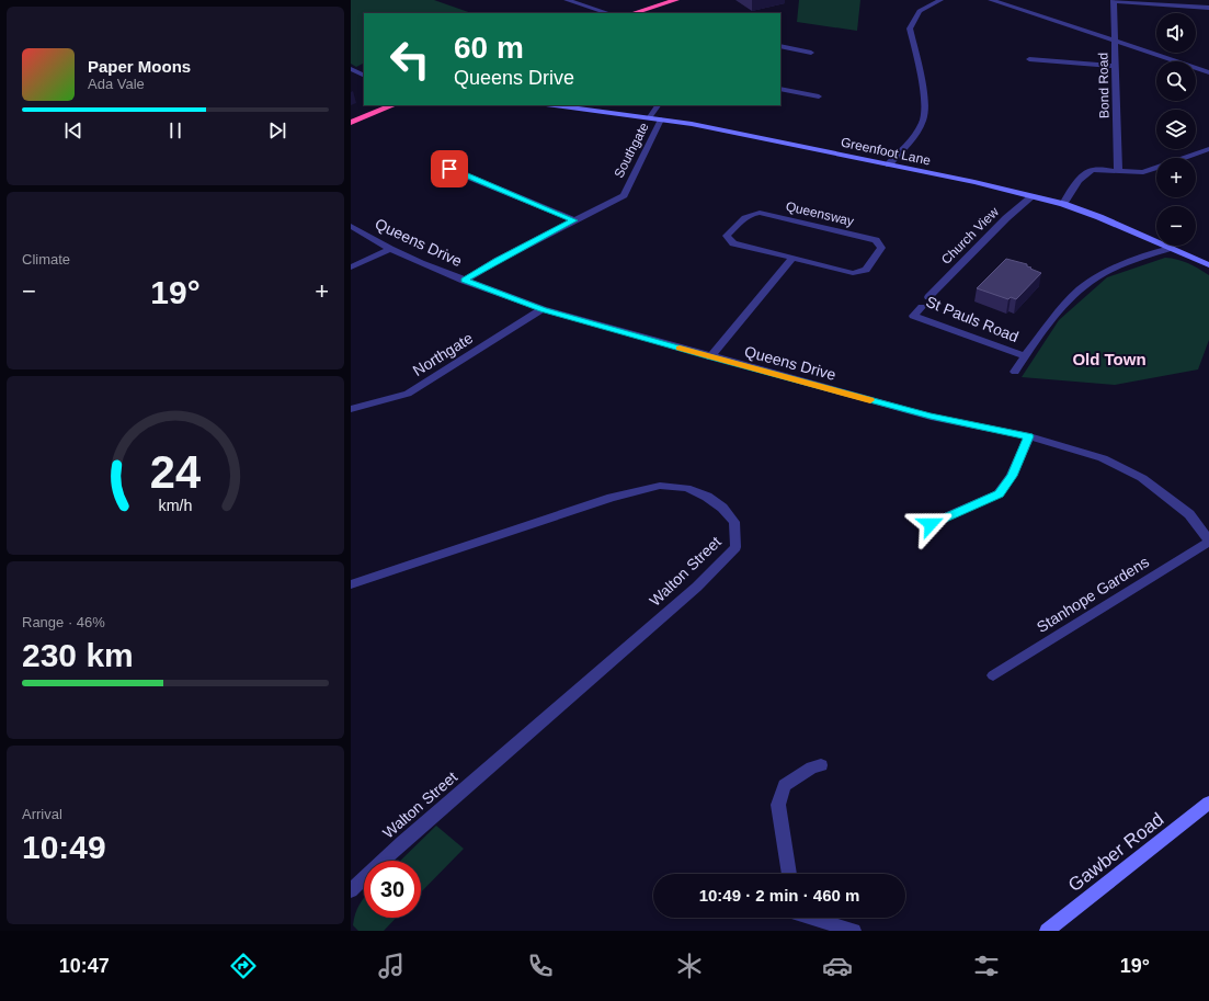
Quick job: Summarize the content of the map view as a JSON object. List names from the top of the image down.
{
  "streets": {
    "street": [
      "Bond Road",
      "Southgate",
      "Greenfoot Lane",
      "Queensway",
      "Church View",
      "Queens Drive",
      "St Pauls Road",
      "Northgate",
      "Walton Street",
      "Stanhope Gardens",
      "Gawber Road"
    ]
  },
  "crossings": [
    ["Southgate", "Greenfoot Lane"],
    ["Southgate", "Queens Drive"],
    ["Greenfoot Lane", "Church View"],
    ["Greenfoot Lane", "St Pauls Road"],
    ["Queens Drive", "Northgate"],
    ["Queens Drive", "Stanhope Gardens"]
  ],
  "districts": ["Old Town"],
  "page": {
    "map_buttons": ["+", "−"],
    "turn": ["60 m", "Queens Drive"],
    "song": ["Paper Moons", "Ada Vale"],
    "tile": [
      "Climate",
      ["Range · 46%", "230 km"],
      ["Arrival", "10:49"]
    ],
    "heat": ["−", "19°", "+"],
    "limit": "30",
    "trip": "10:49 · 2 min · 460 m",
    "tabs": ["10:47", "19°"],
    "gauge": ["24", "km/h"]
  }
}
